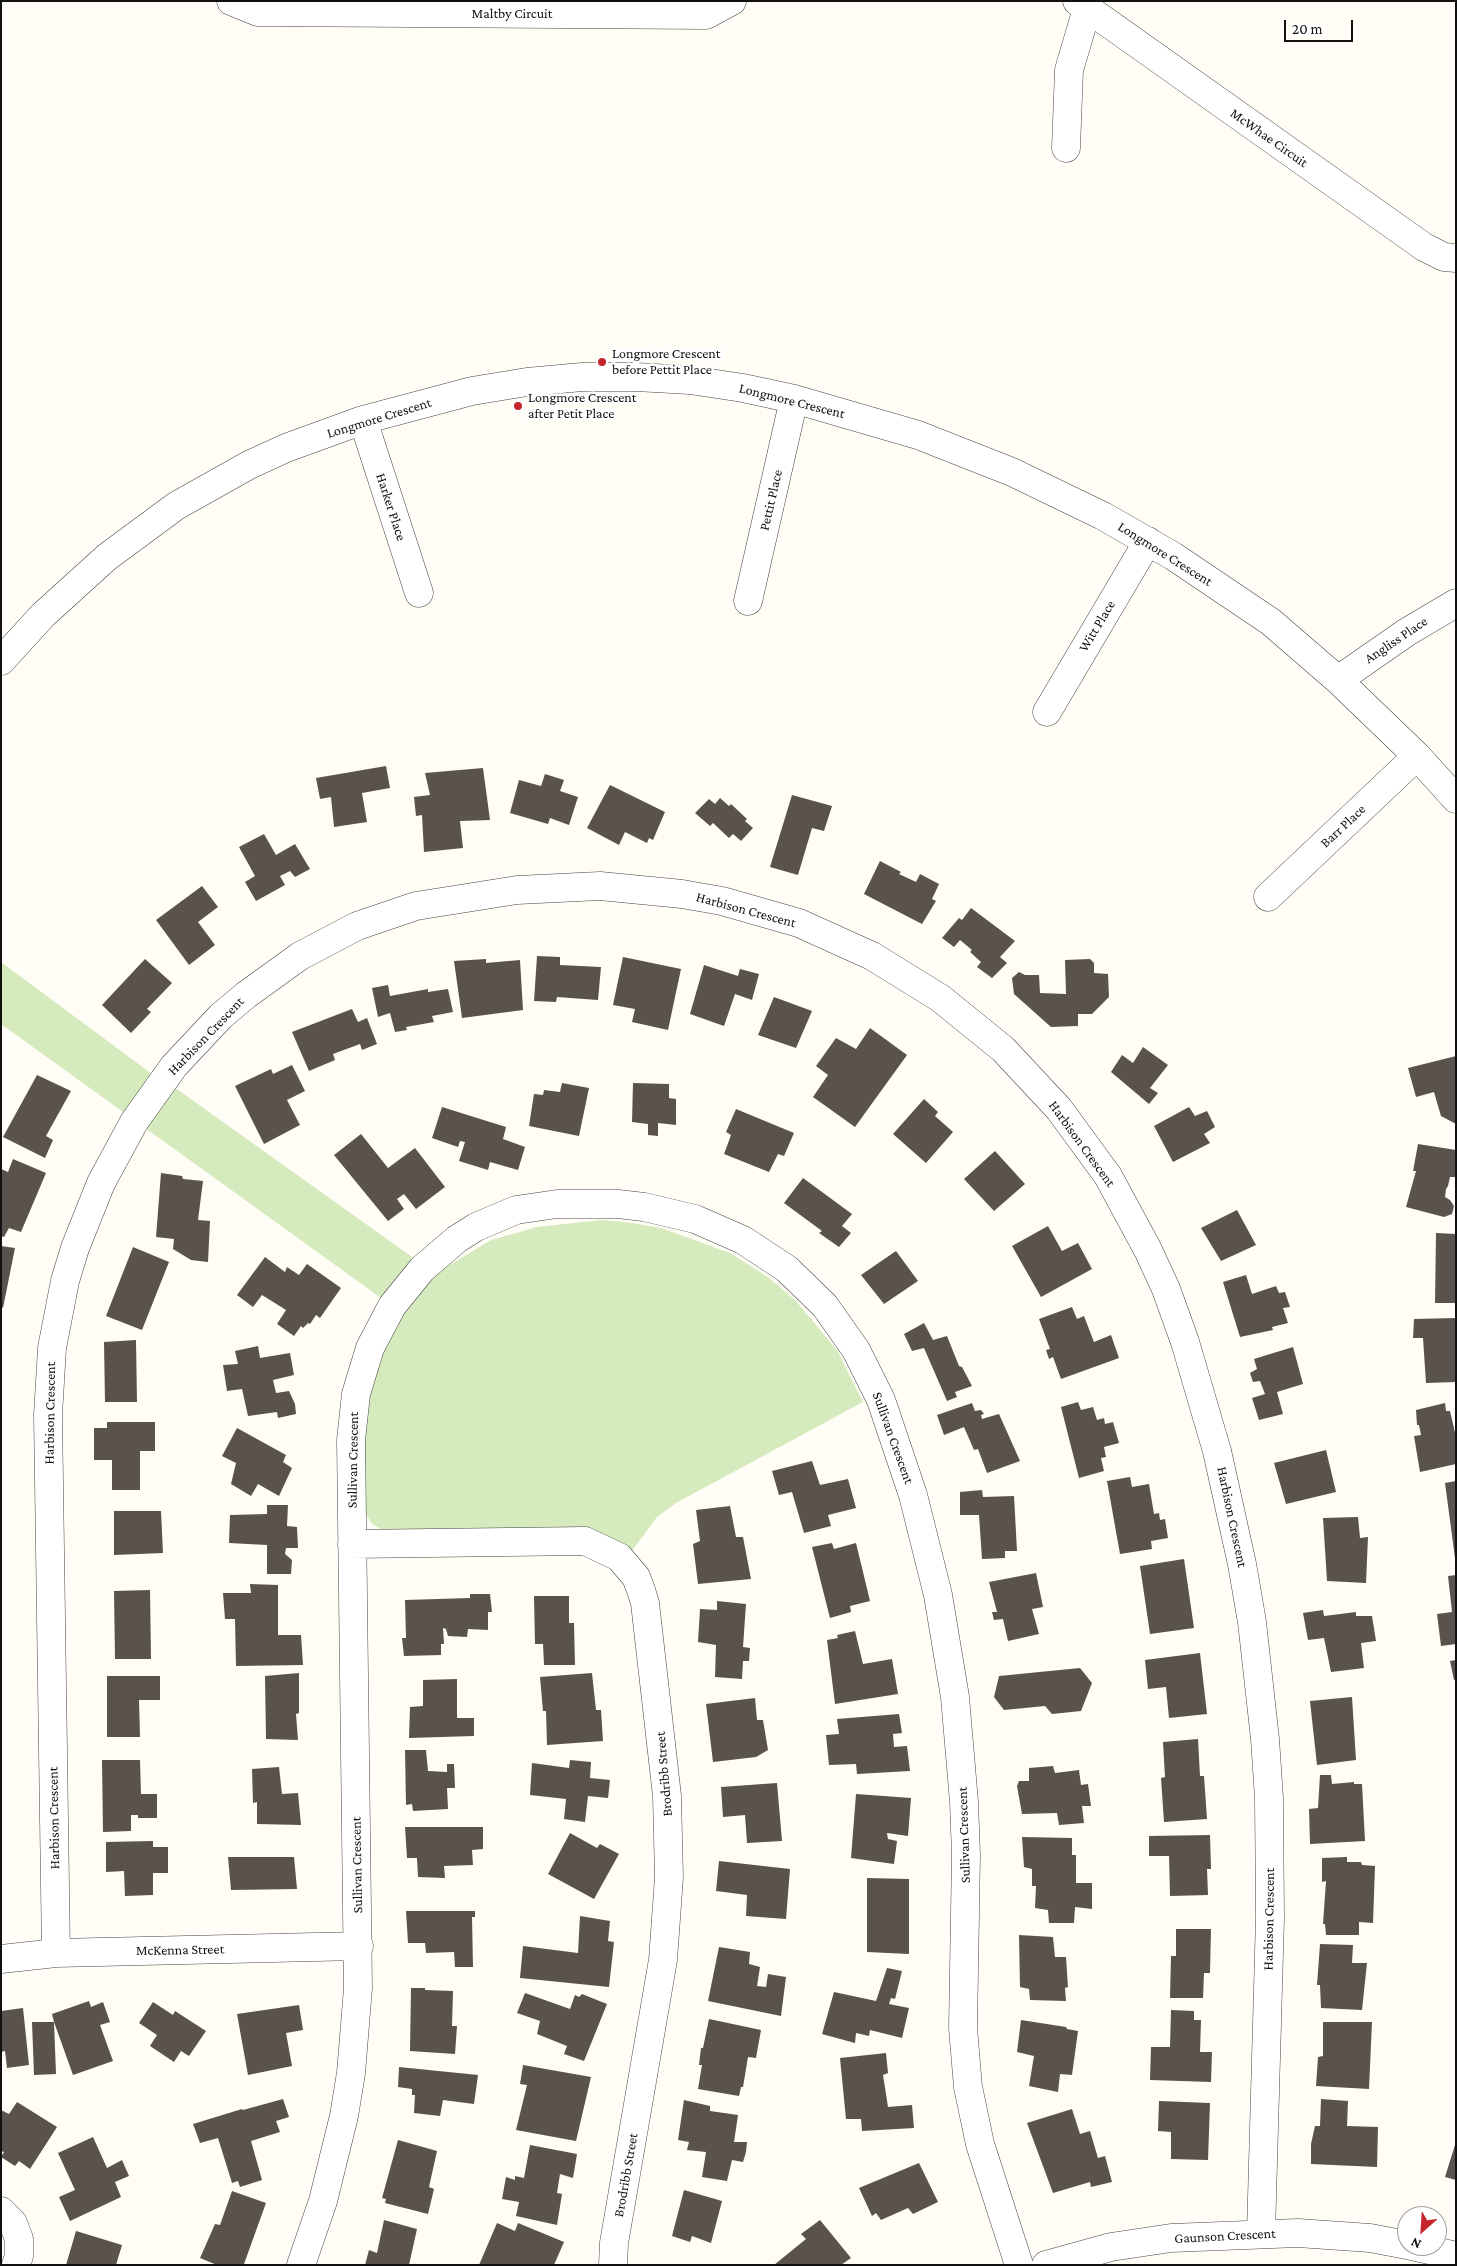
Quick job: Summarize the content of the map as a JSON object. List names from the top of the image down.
{
  "streets": {
    "street": [
      "Maltby Circuit",
      "McWhae Circuit",
      "Longmore Crescent",
      "Pettit Place",
      "Harker Place",
      "Witt Place",
      "Angliss Place",
      "Barr Place",
      "Harbison Crescent",
      "Sullivan Crescent",
      "Brodribb Street",
      "McKenna Street",
      "Gaunson Crescent"
    ]
  },
  "crossings": [
    ["Longmore Crescent", "Pettit Place"],
    ["Longmore Crescent", "Harker Place"],
    ["Longmore Crescent", "Witt Place"],
    ["Longmore Crescent", "Angliss Place"],
    ["Longmore Crescent", "Barr Place"],
    ["Harbison Crescent", "McKenna Street"],
    ["Harbison Crescent", "Gaunson Crescent"],
    ["Sullivan Crescent", "Brodribb Street"],
    ["Sullivan Crescent", "McKenna Street"]
  ],
  "places": ["Longmore Crescent before Pettit Place", "Longmore Crescent after Petit Place"],
  "scale_bar": "20 m",
  "north": "bottom left"
}
